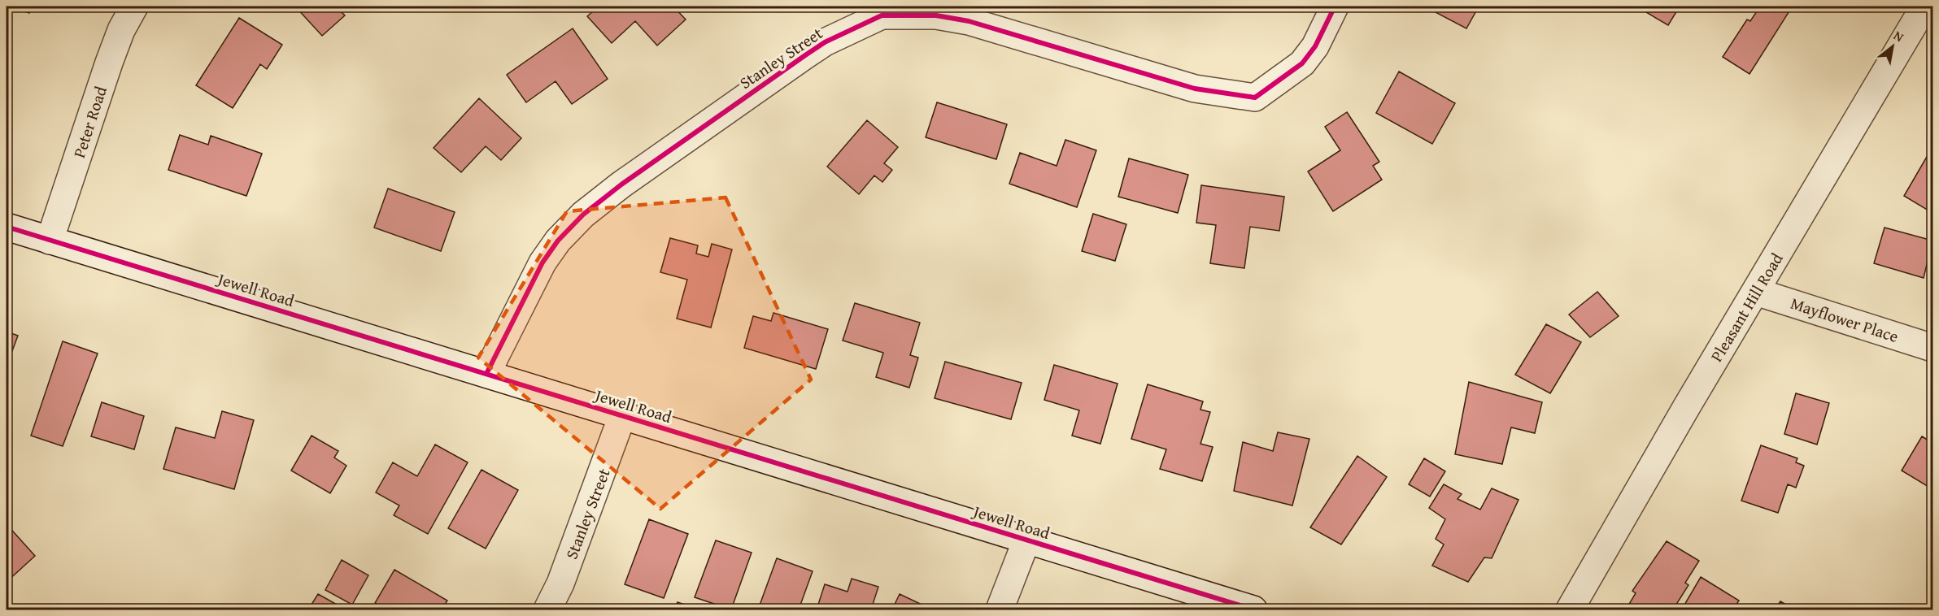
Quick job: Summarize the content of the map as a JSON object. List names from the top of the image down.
{
  "streets": {
    "street": [
      "Stanley Street",
      "Peter Road",
      "Jewell Road",
      "Pleasant Hill Road",
      "Mayflower Place"
    ]
  },
  "crossings": [
    ["Stanley Street", "Jewell Road"],
    ["Peter Road", "Jewell Road"],
    ["Pleasant Hill Road", "Mayflower Place"]
  ],
  "north": "top right"
}
